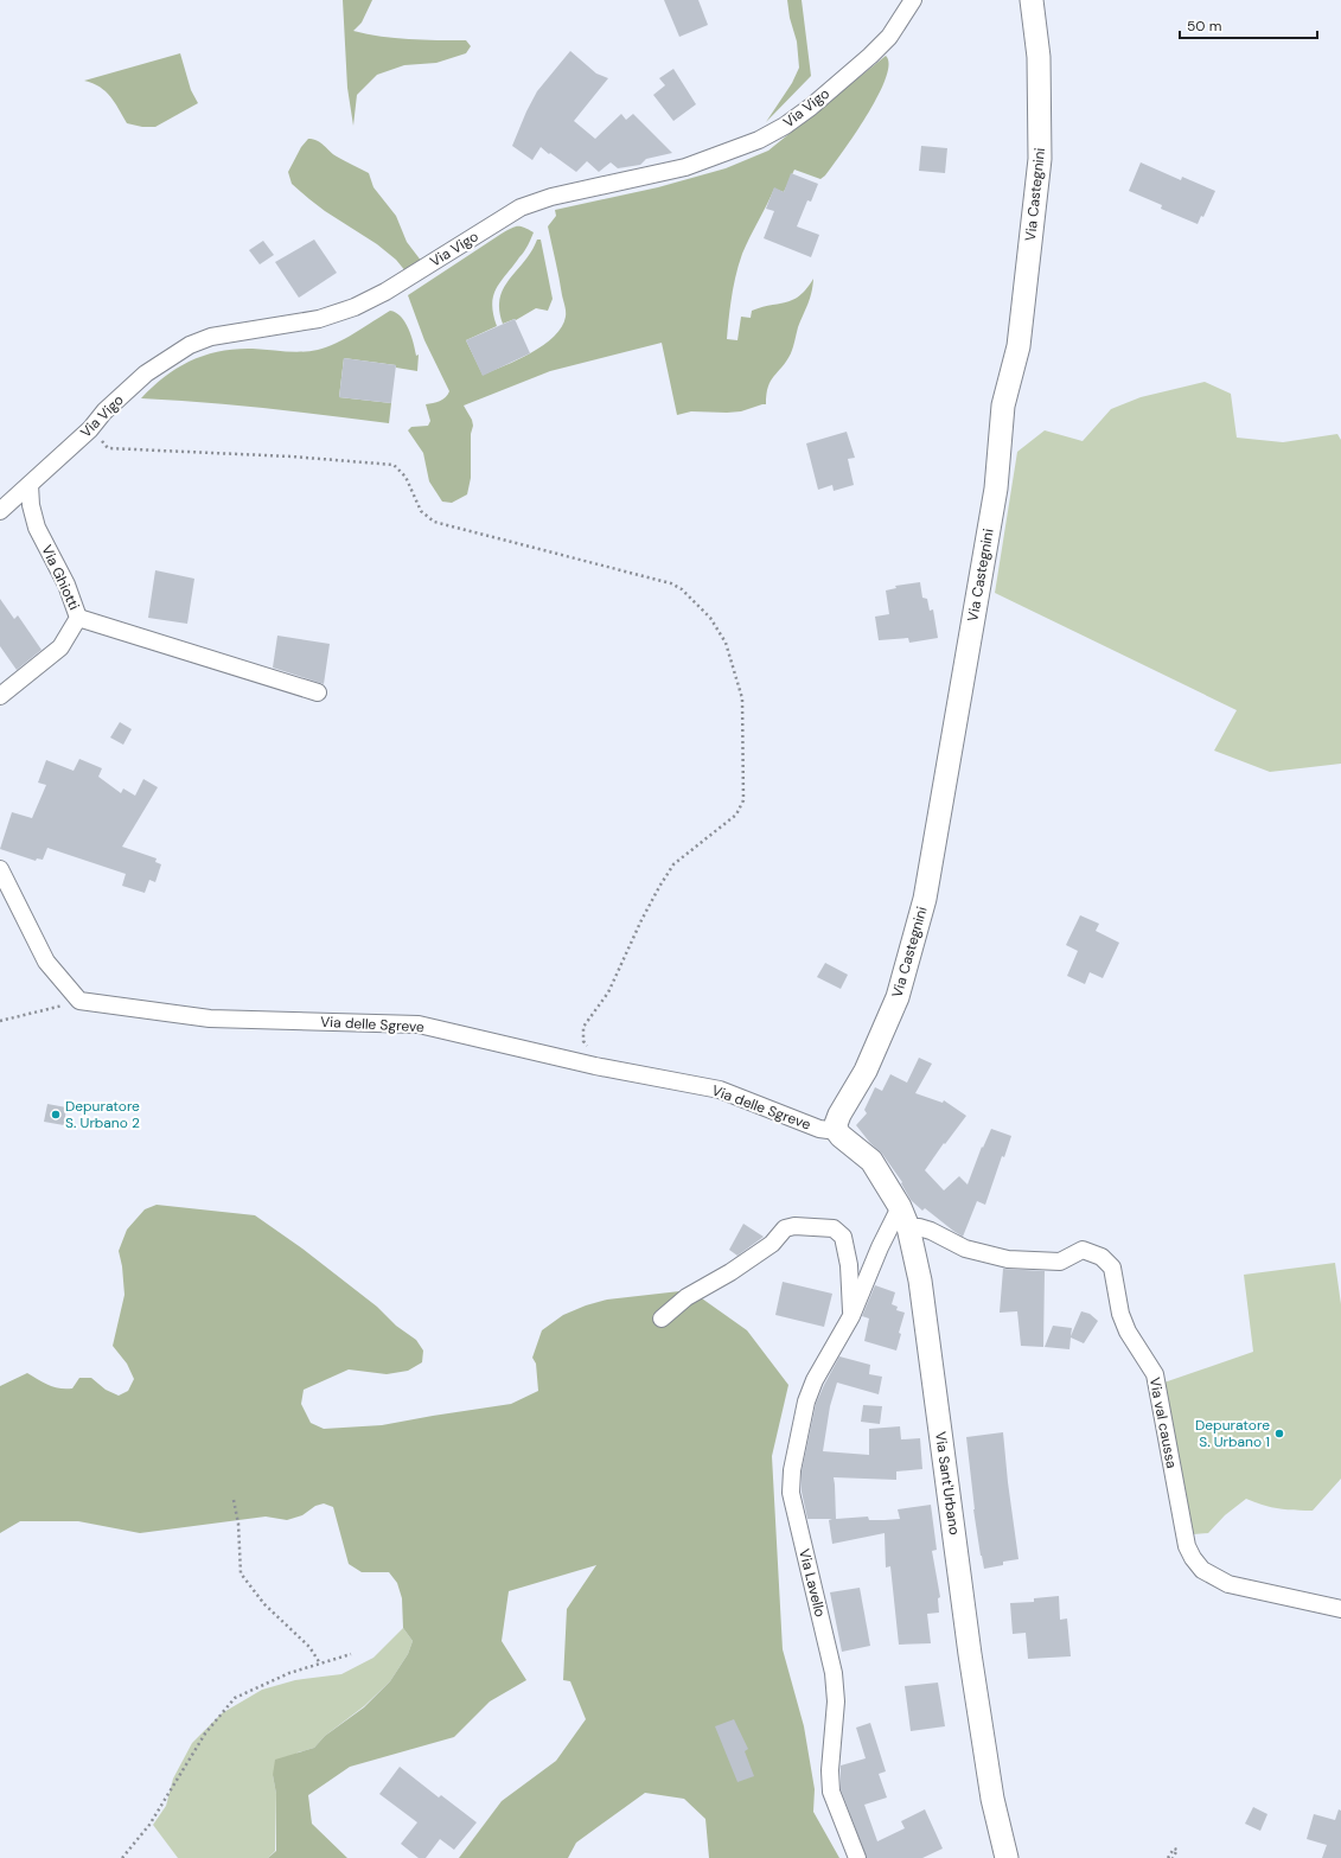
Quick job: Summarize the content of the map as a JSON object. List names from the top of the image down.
{
  "streets": {
    "street": [
      "Via Vigo",
      "Via Castegnini",
      "Via Ghiotti",
      "Via delle Sgreve",
      "Via val caussa",
      "Via Sant'Urbano",
      "Via Lavello"
    ]
  },
  "crossings": [
    ["Via Vigo", "Via Ghiotti"],
    ["Via Castegnini", "Via delle Sgreve"],
    ["Via Castegnini", "Via Sant'Urbano"],
    ["Via delle Sgreve", "Via Sant'Urbano"],
    ["Via val caussa", "Via Sant'Urbano"],
    ["Via val caussa", "Via Lavello"],
    ["Via Sant'Urbano", "Via Lavello"]
  ],
  "places": ["Depuratore S. Urbano 2", "Depuratore S. Urbano 1"],
  "scale_bar": "50 m"
}
